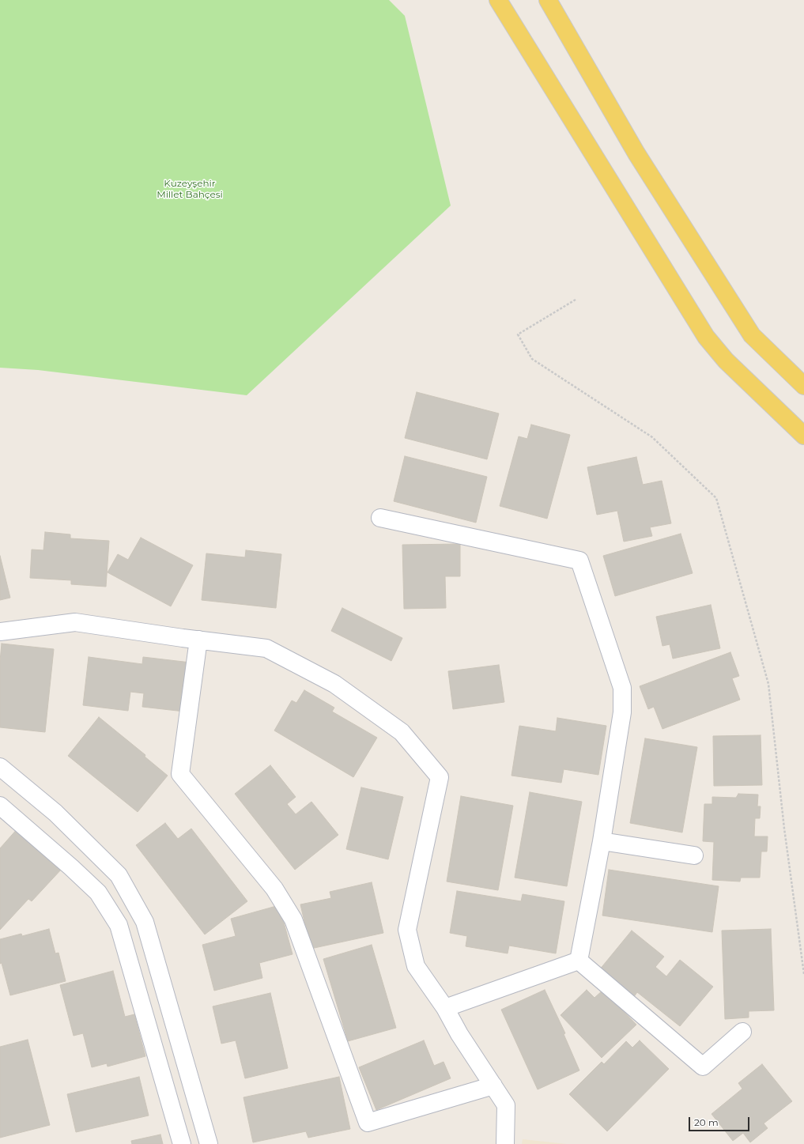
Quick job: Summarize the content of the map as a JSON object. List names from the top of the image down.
{
  "parks": ["Kuzeyşehir Millet Bahçesi"],
  "scale_bar": "20 m"
}
